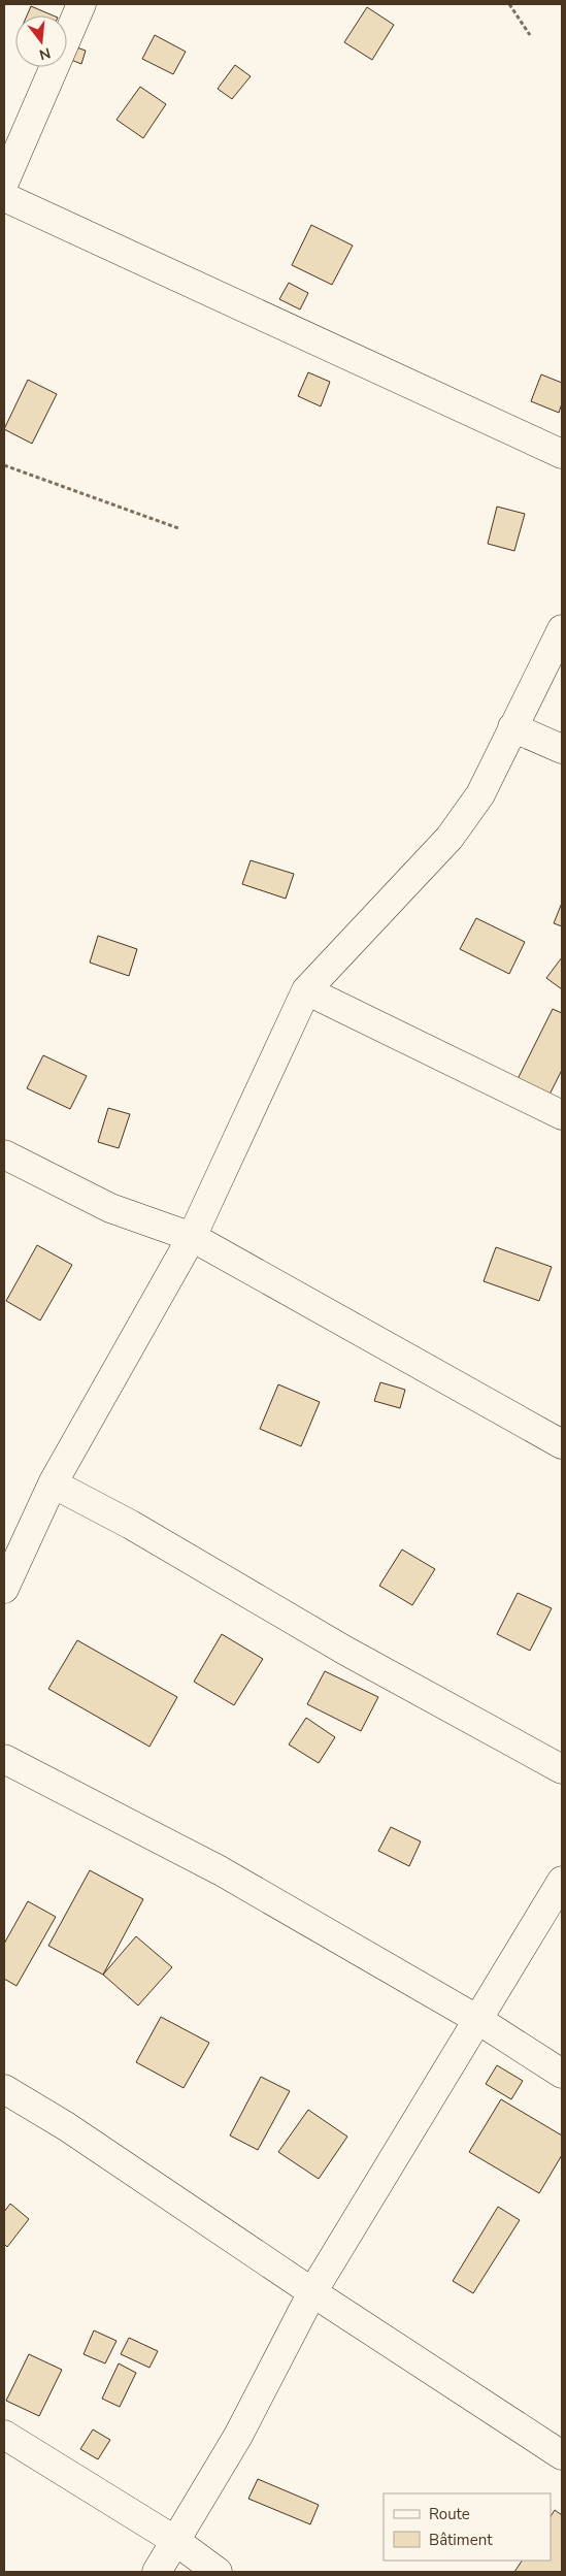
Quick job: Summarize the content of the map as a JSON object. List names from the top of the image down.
{
  "legend": ["Route", "Bâtiment"],
  "north": "bottom"
}
